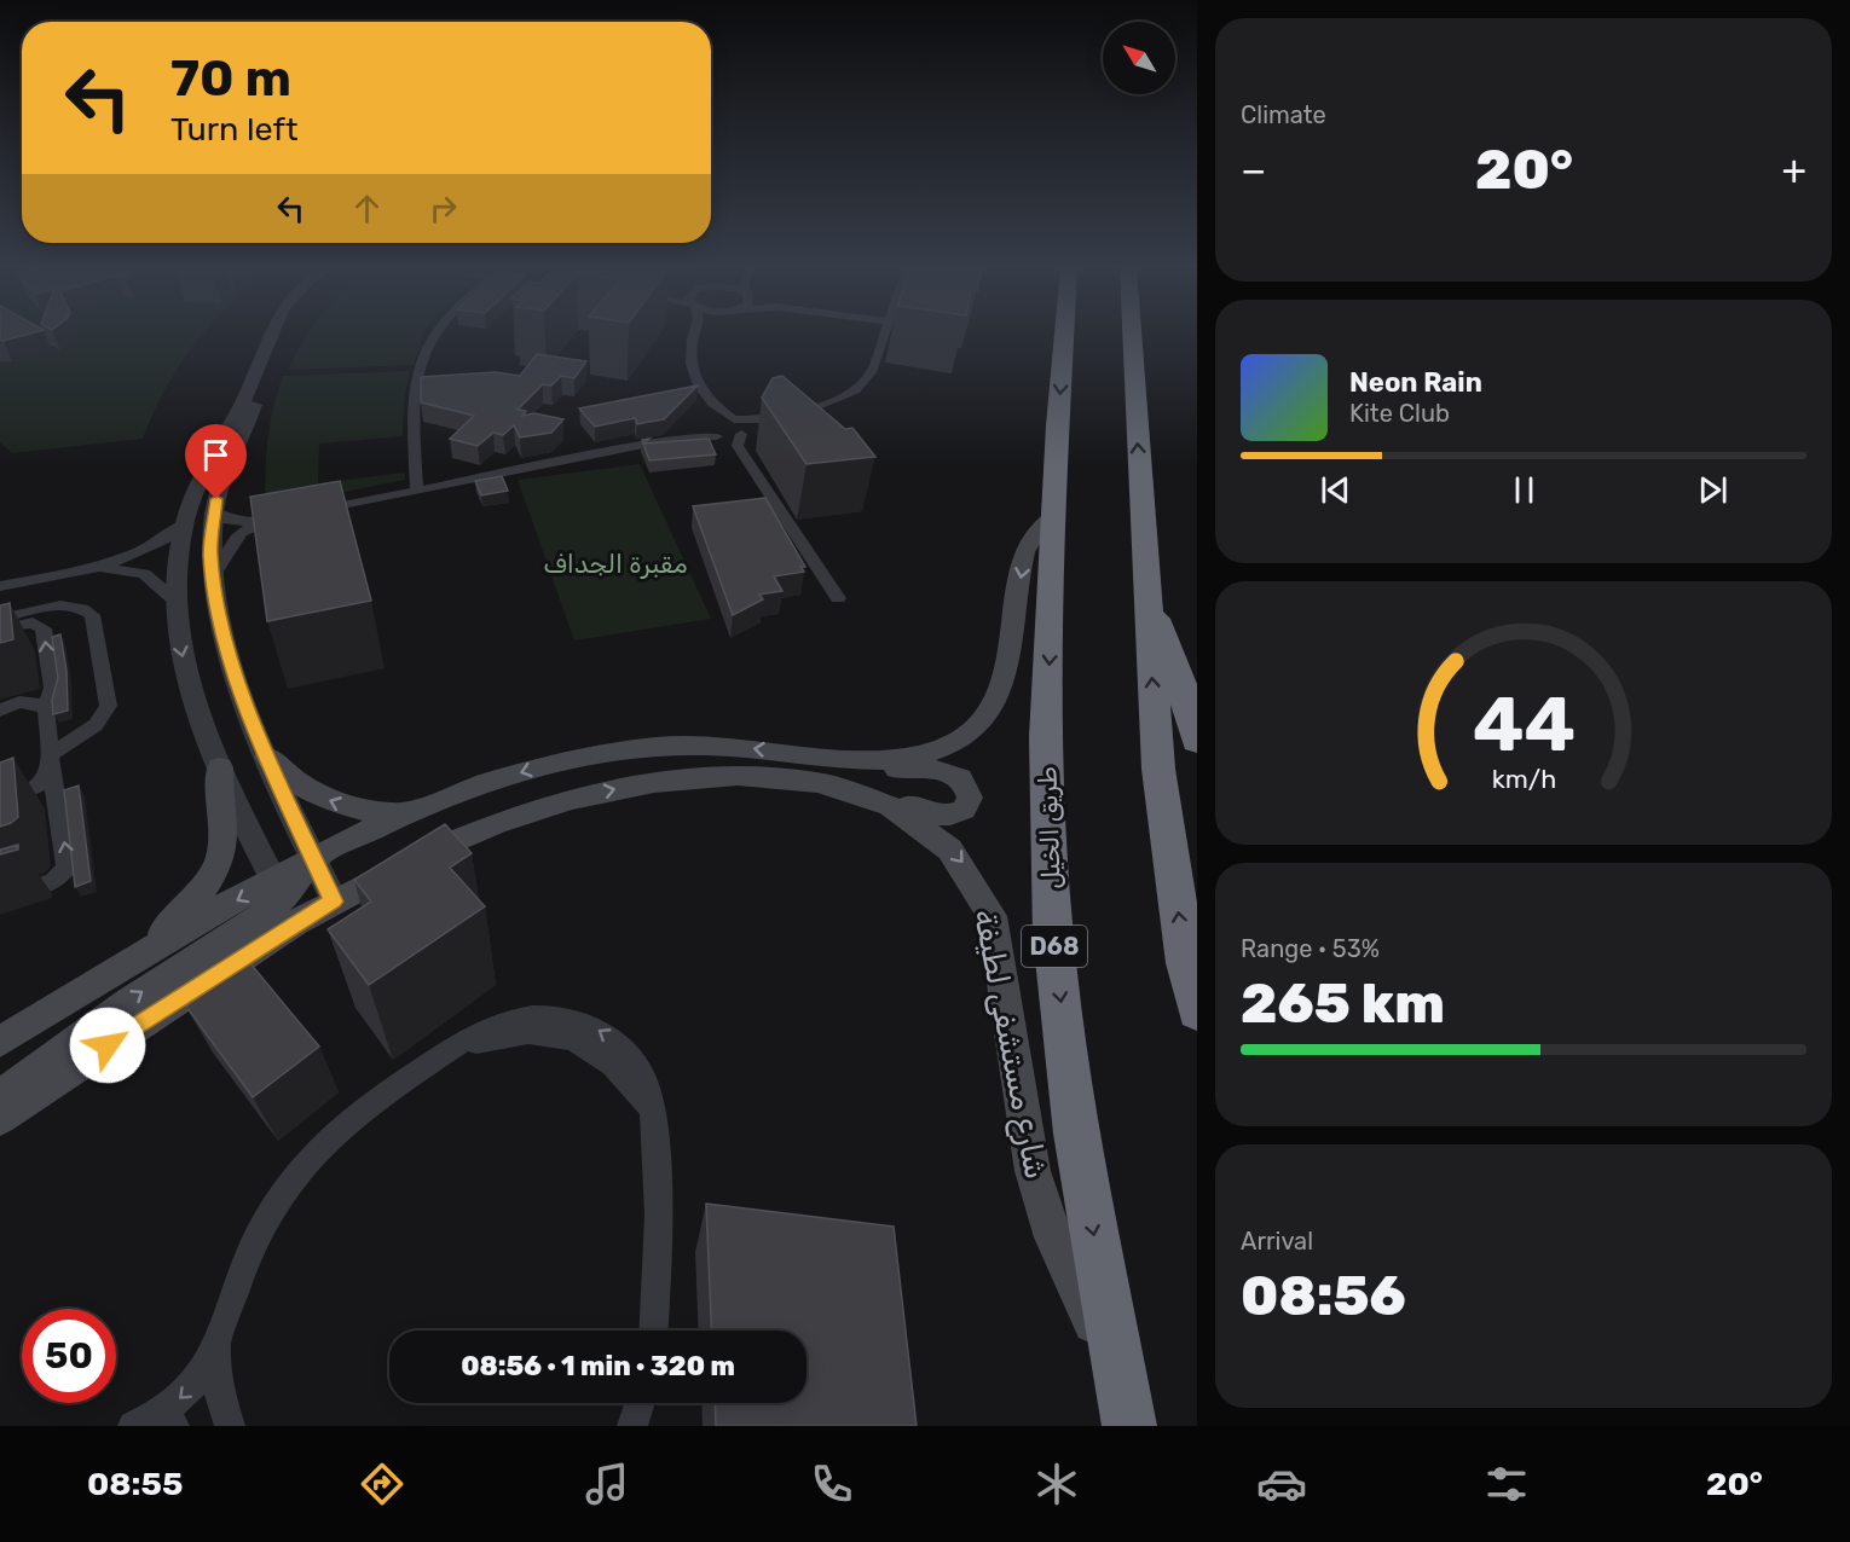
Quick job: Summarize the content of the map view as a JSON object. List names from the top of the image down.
{
  "streets": {
    "highway": ["طريق الخيل", "D68"],
    "main road": ["شارع مستشفى لطيفة"]
  },
  "crossings": [
    ["طريق الخيل", "شارع مستشفى لطيفة"]
  ],
  "parks": ["مقبرة الجداف"],
  "north": "top left",
  "page": {
    "tile": [
      "Climate",
      ["Range · 53%", "265 km"],
      ["Arrival", "08:56"]
    ],
    "turn": ["70 m", "Turn left"],
    "heat": ["−", "20°", "+"],
    "song": ["Neon Rain", "Kite Club"],
    "limit": "50",
    "trip": "08:56 · 1 min · 320 m",
    "tabs": ["08:55", "20°"],
    "gauge": ["44", "km/h"]
  }
}
